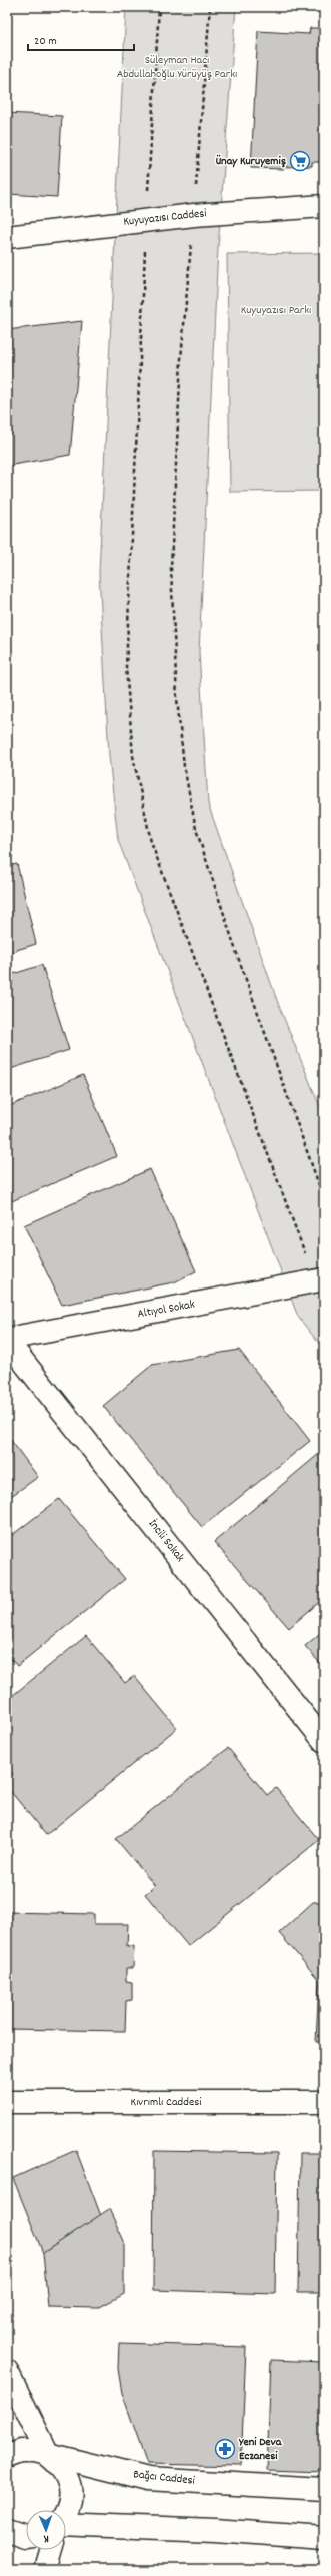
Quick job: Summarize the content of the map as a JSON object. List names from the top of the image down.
{
  "streets": {
    "street": [
      "Kuyuyazısı Caddesi",
      "Altıyol Sokak",
      "İncili Sokak",
      "Kıvrımlı Caddesi",
      "Bağcı Caddesi"
    ]
  },
  "crossings": [
    ["Altıyol Sokak", "İncili Sokak"]
  ],
  "parks": ["Süleyman Hacı Abdullahoğlu Yürüyüş Parkı", "Kuyuyazısı Parkı"],
  "places": {
    "supermarket": ["Ünay Kuruyemiş"],
    "pharmacy": ["Yeni Deva Eczanesi"]
  },
  "scale_bar": "20 m",
  "north": "bottom"
}
